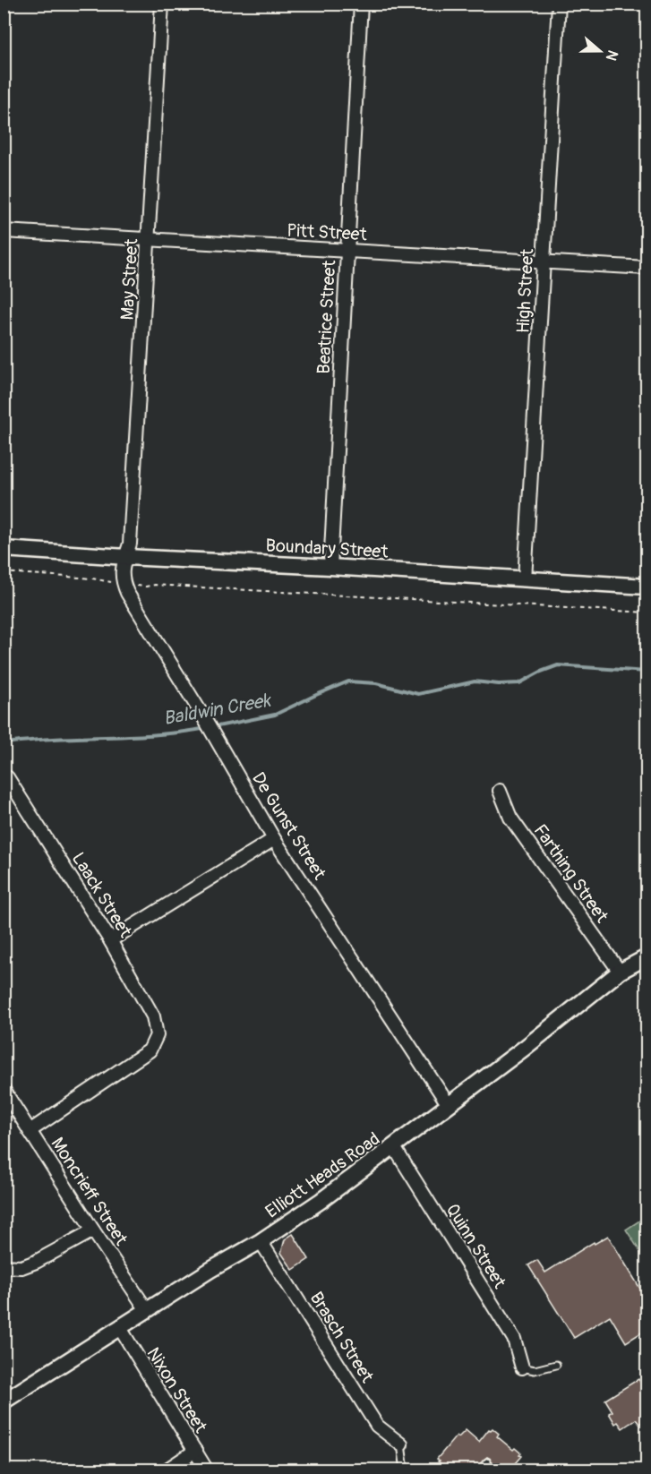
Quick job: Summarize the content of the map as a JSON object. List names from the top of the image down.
{
  "streets": {
    "street": [
      "Pitt Street",
      "May Street",
      "High Street",
      "Beatrice Street",
      "Boundary Street",
      "De Gunst Street",
      "Farthing Street",
      "Laack Street",
      "Elliott Heads Road",
      "Moncrieff Street",
      "Quinn Street",
      "Brasch Street",
      "Nixon Street"
    ]
  },
  "crossings": [
    ["Pitt Street", "May Street"],
    ["Pitt Street", "High Street"],
    ["Pitt Street", "Beatrice Street"],
    ["May Street", "Boundary Street"],
    ["May Street", "De Gunst Street"],
    ["High Street", "Boundary Street"],
    ["Beatrice Street", "Boundary Street"],
    ["Boundary Street", "De Gunst Street"],
    ["De Gunst Street", "Elliott Heads Road"],
    ["Farthing Street", "Elliott Heads Road"],
    ["Laack Street", "Moncrieff Street"],
    ["Elliott Heads Road", "Moncrieff Street"],
    ["Elliott Heads Road", "Quinn Street"],
    ["Elliott Heads Road", "Brasch Street"],
    ["Elliott Heads Road", "Nixon Street"]
  ],
  "water": ["Baldwin Creek"],
  "north": "right"
}
